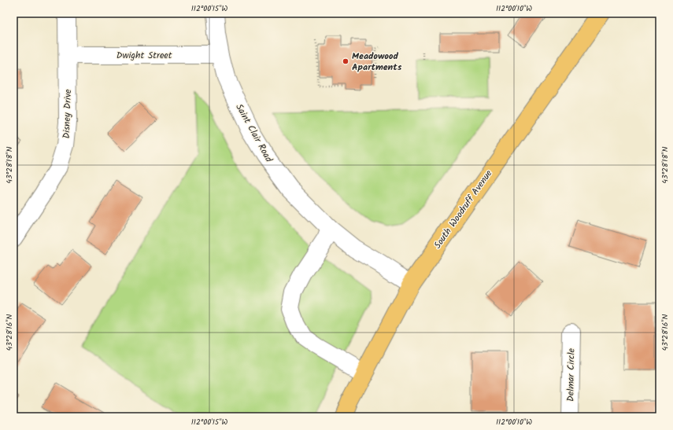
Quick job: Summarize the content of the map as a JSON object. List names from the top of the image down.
{
  "streets": {
    "main road": ["South Woodruff Avenue"],
    "street": [
      "Dwight Street",
      "Disney Drive",
      "Saint Clair Road",
      "Delmar Circle"
    ]
  },
  "crossings": [
    ["Dwight Street", "Disney Drive"],
    ["Dwight Street", "Saint Clair Road"],
    ["Saint Clair Road", "South Woodruff Avenue"]
  ],
  "places": ["Meadowood Apartments"],
  "coordinates": [
    "112°00'15\"W",
    "112°00'10\"W",
    "43°28'18\"N",
    "43°28'16\"N"
  ]
}
